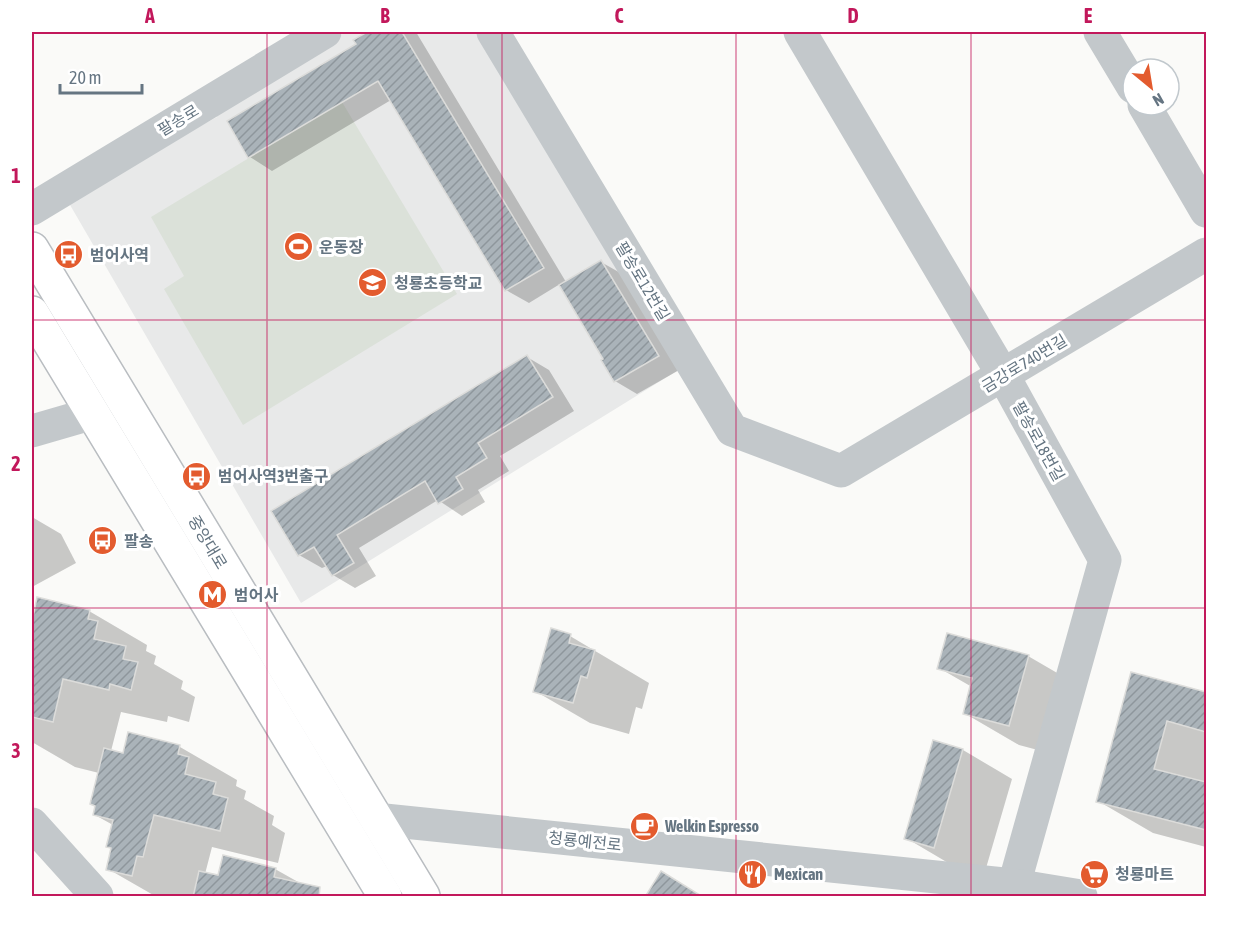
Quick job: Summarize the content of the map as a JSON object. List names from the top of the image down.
{
  "streets": {
    "main road": ["중앙대로"],
    "street": [
      "팔송로",
      "팔송로12번길",
      "금강로740번길",
      "팔송로18번길",
      "청룡예전로"
    ]
  },
  "crossings": [
    ["팔송로12번길", "금강로740번길"],
    ["금강로740번길", "팔송로18번길"],
    ["팔송로18번길", "청룡예전로"],
    ["중앙대로", "청룡예전로"]
  ],
  "places": {
    "sports": ["운동장"],
    "bus stop": ["범어사역", "범어사역3번출구", "팔송"],
    "school or university": ["청룡초등학교"],
    "metro station": ["범어사"],
    "cafe": ["Welkin Espresso"],
    "restaurant": ["Mexican"],
    "supermarket": ["청룡마트"]
  },
  "scale_bar": "20 m",
  "north": "bottom right",
  "grid": {
    "columns": [
      "A",
      "B",
      "C",
      "D",
      "E"
    ],
    "rows": ["1", "2", "3"]
  }
}
